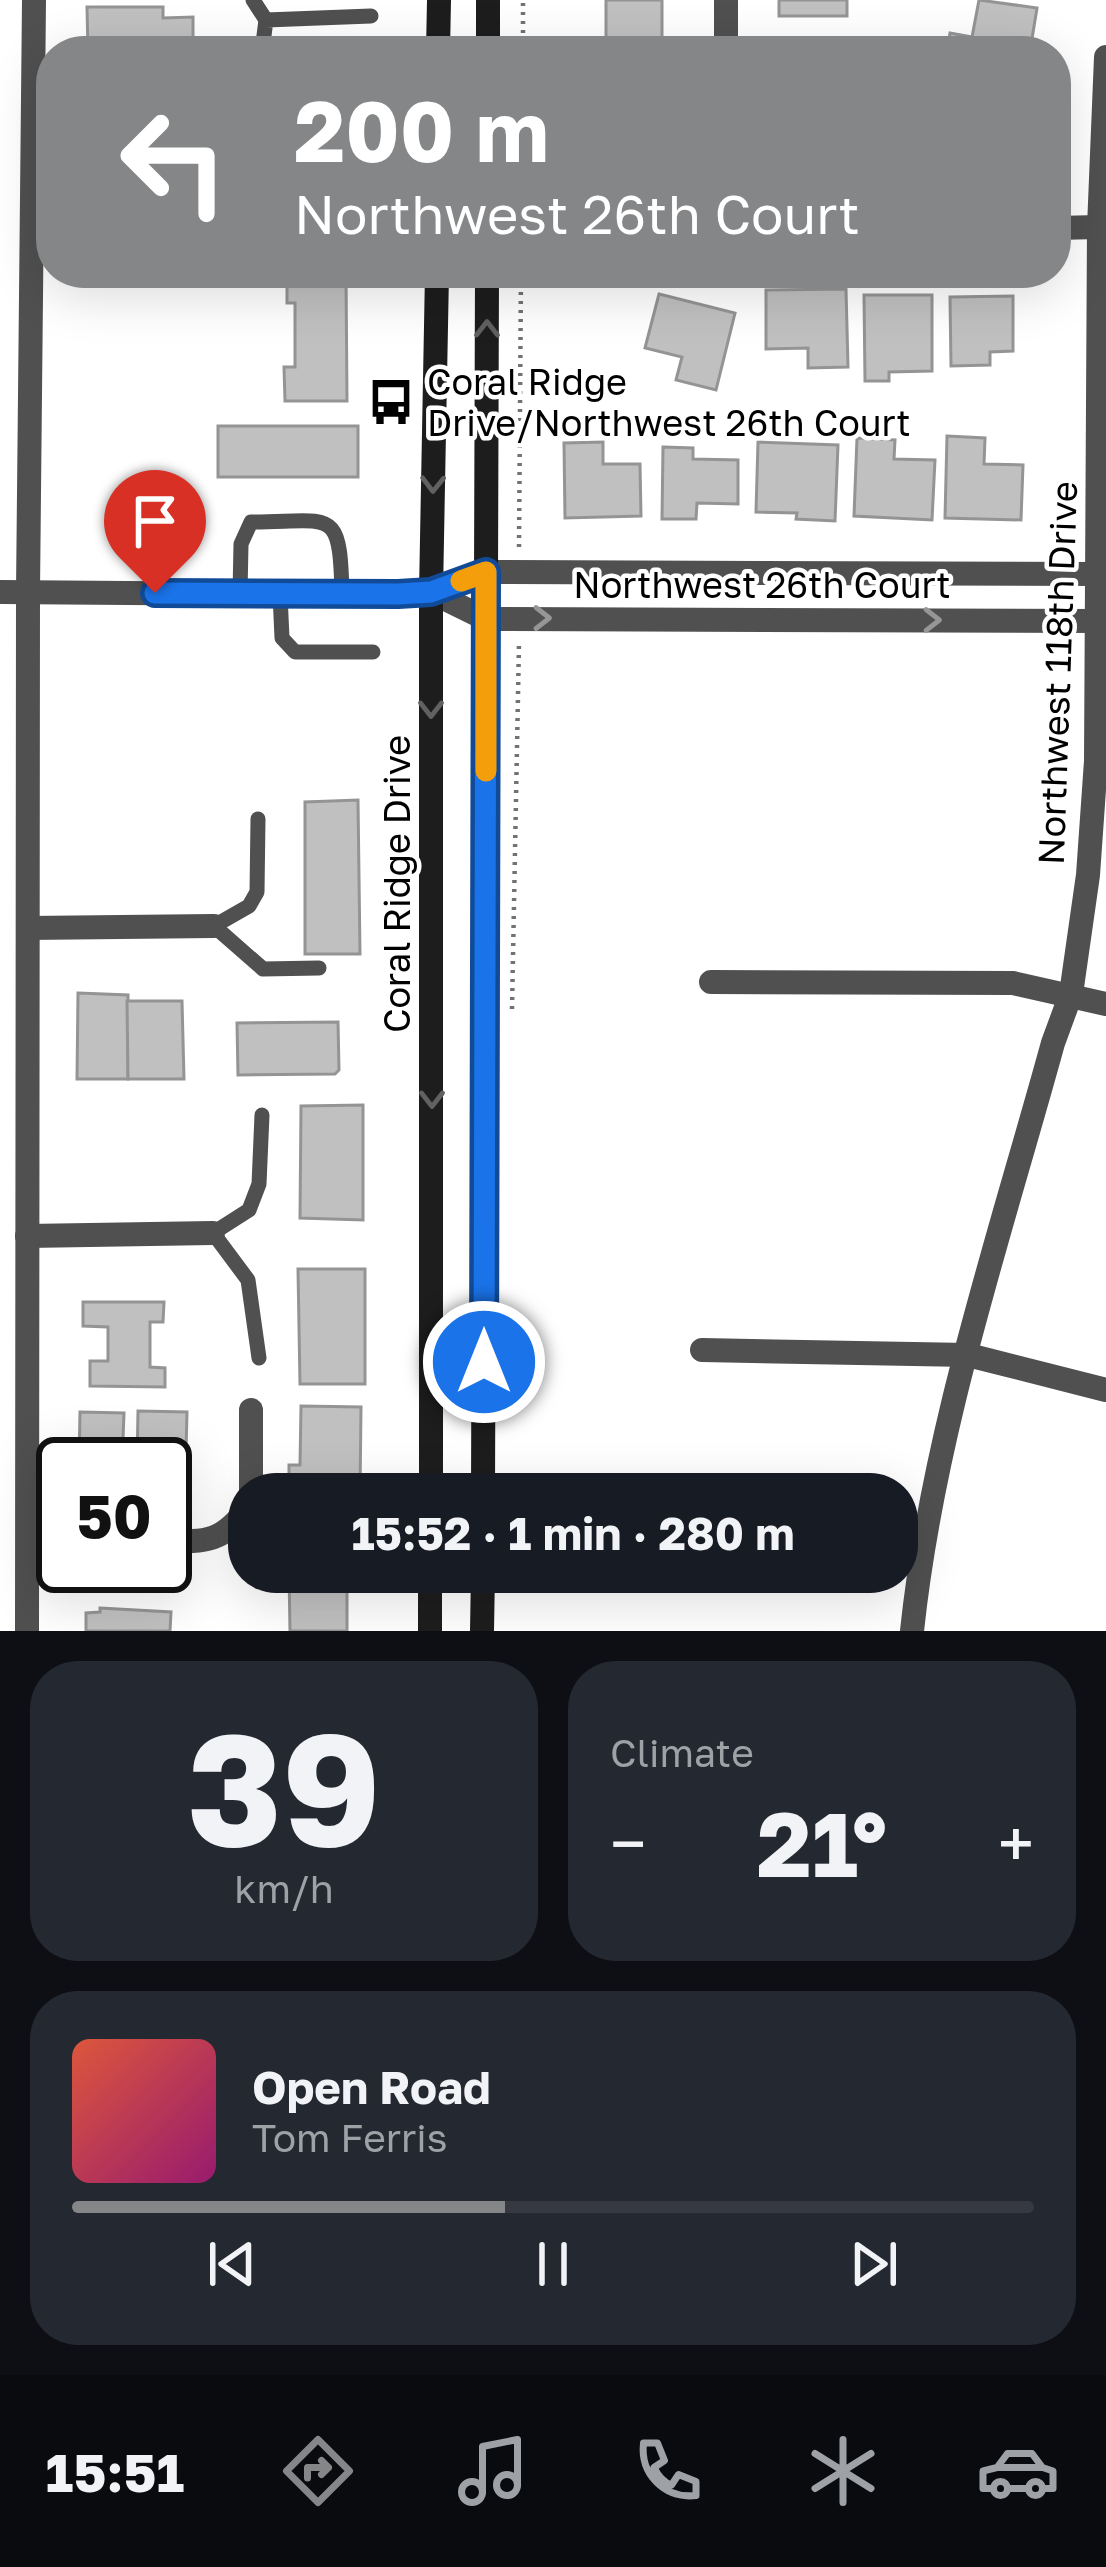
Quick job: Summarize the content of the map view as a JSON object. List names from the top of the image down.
{
  "streets": {
    "main road": ["Coral Ridge Drive"],
    "street": ["Northwest 26th Court", "Northwest 118th Drive"]
  },
  "crossings": [
    ["Northwest 26th Court", "Northwest 118th Drive"],
    ["Northwest 26th Court", "Coral Ridge Drive"]
  ],
  "places": {
    "bus stop": ["Coral Ridge Drive/Northwest 26th Court"]
  },
  "page": {
    "turn": ["200 m", "Northwest 26th Court"],
    "limit": "50",
    "trip": "15:52 · 1 min · 280 m",
    "tile": [
      ["39", "km/h"],
      "Climate"
    ],
    "heat": ["−", "21°", "+"],
    "song": ["Open Road", "Tom Ferris"],
    "tabs": "15:51"
  }
}
